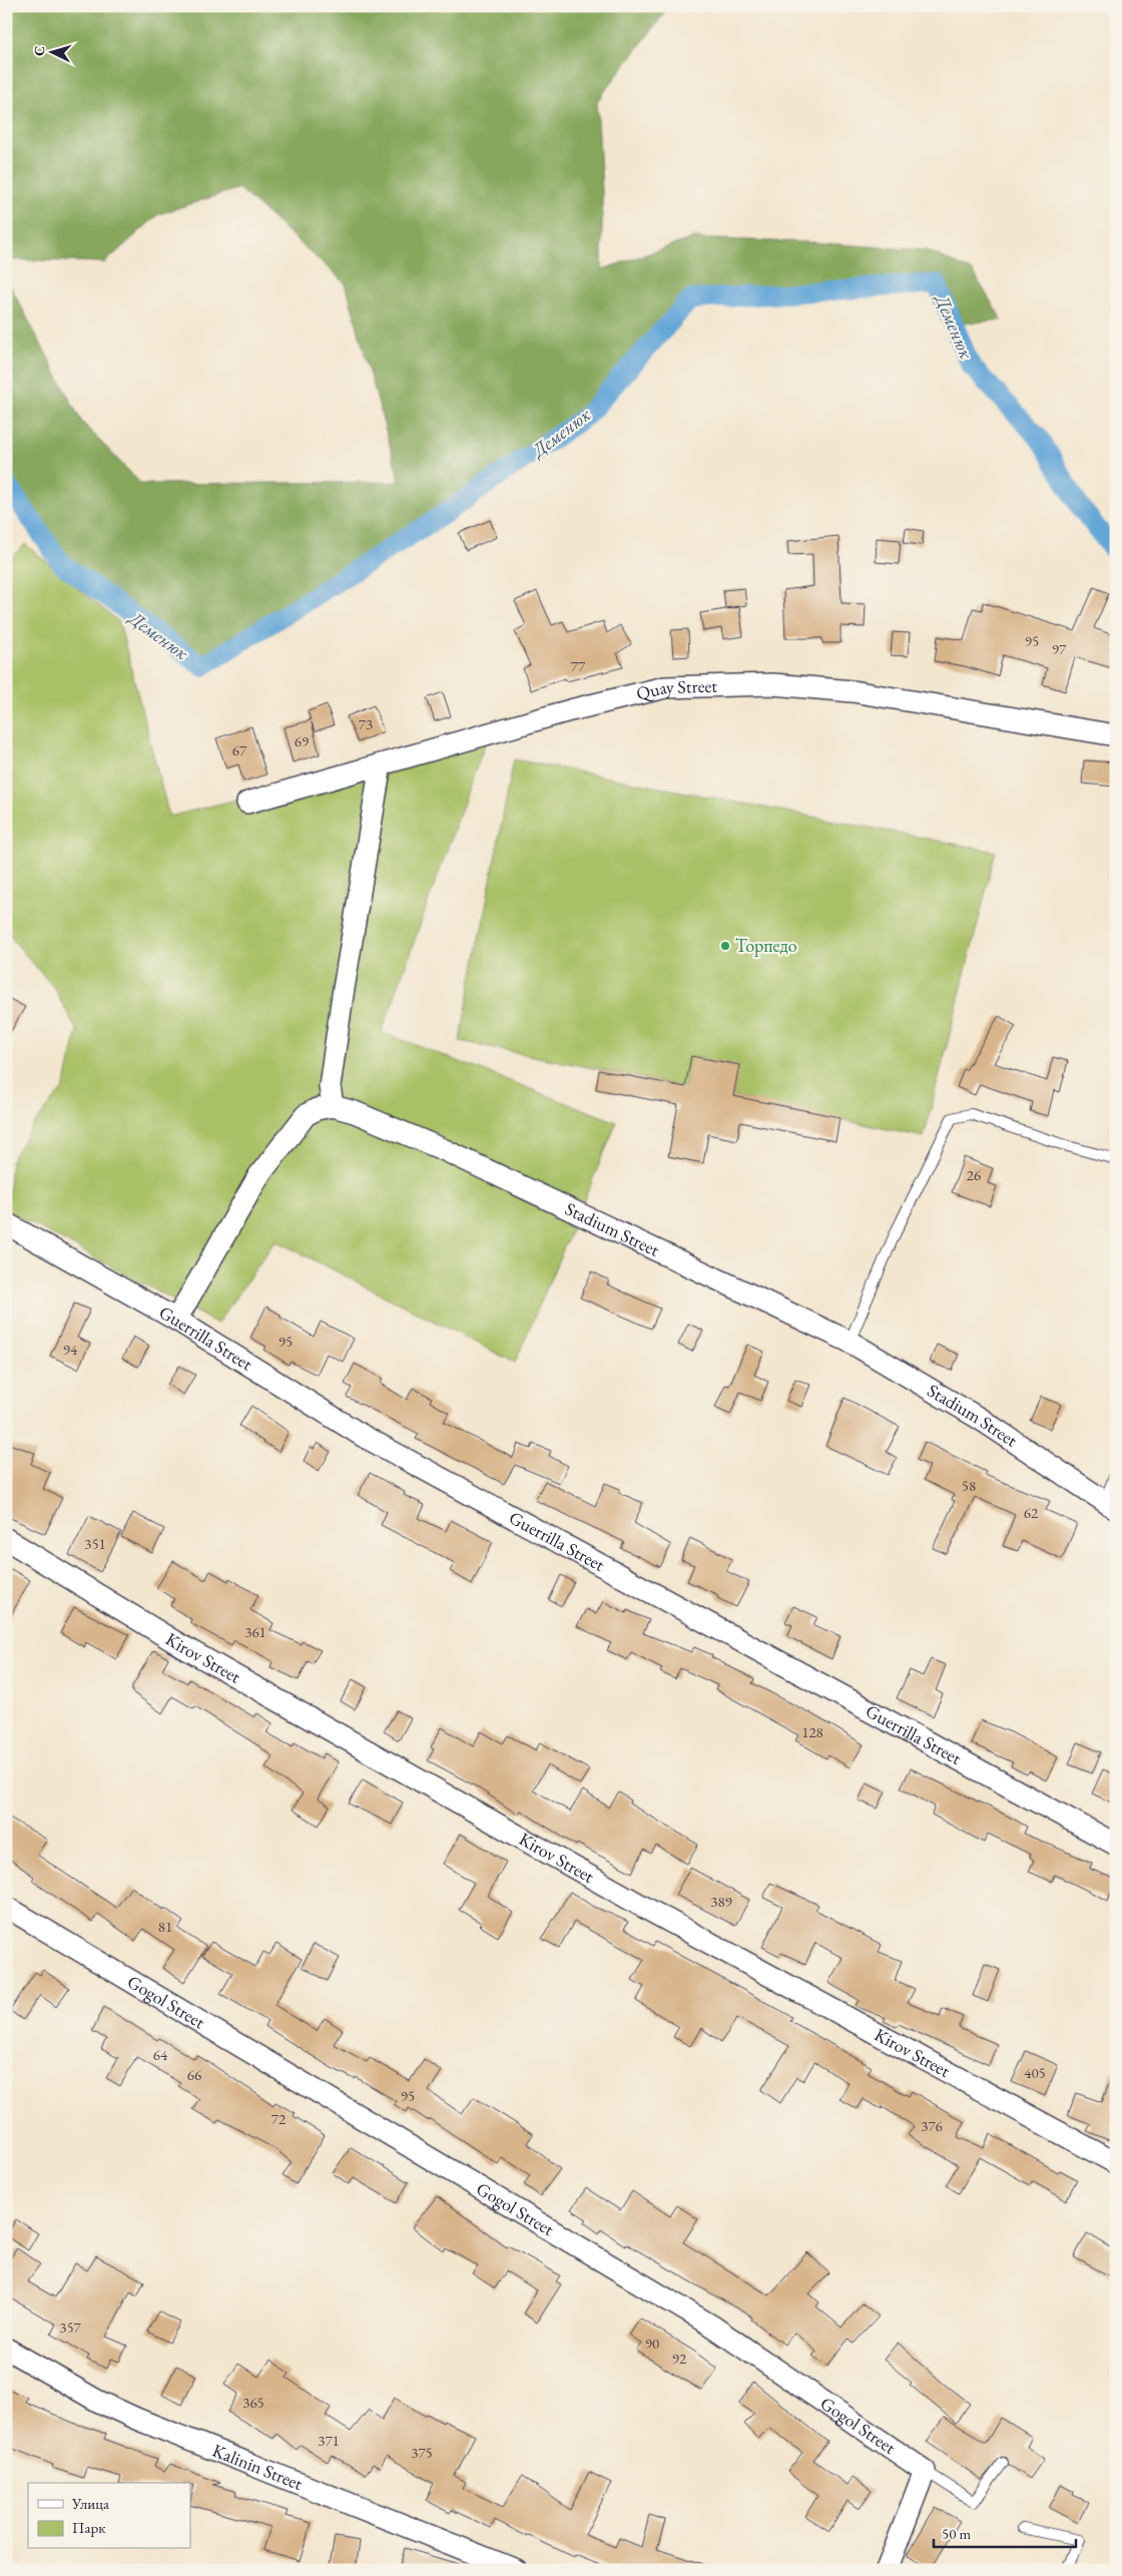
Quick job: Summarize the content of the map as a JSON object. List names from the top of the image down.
{
  "streets": {
    "street": [
      "Quay Street",
      "Stadium Street",
      "Guerrilla Street",
      "Kirov Street",
      "Gogol Street",
      "Kalinin Street"
    ]
  },
  "water": ["Деменюк"],
  "places": ["Торпедо"],
  "house_numbers": [
    "95",
    "97",
    "77",
    "73",
    "69",
    "67",
    "26",
    "95",
    "94",
    "58",
    "62",
    "351",
    "361",
    "128",
    "389",
    "81",
    "64",
    "405",
    "66",
    "95",
    "72",
    "376",
    "357",
    "90",
    "92",
    "365",
    "371",
    "375"
  ],
  "legend": ["Улица", "Парк"],
  "scale_bar": "50 m",
  "north": "left"
}
